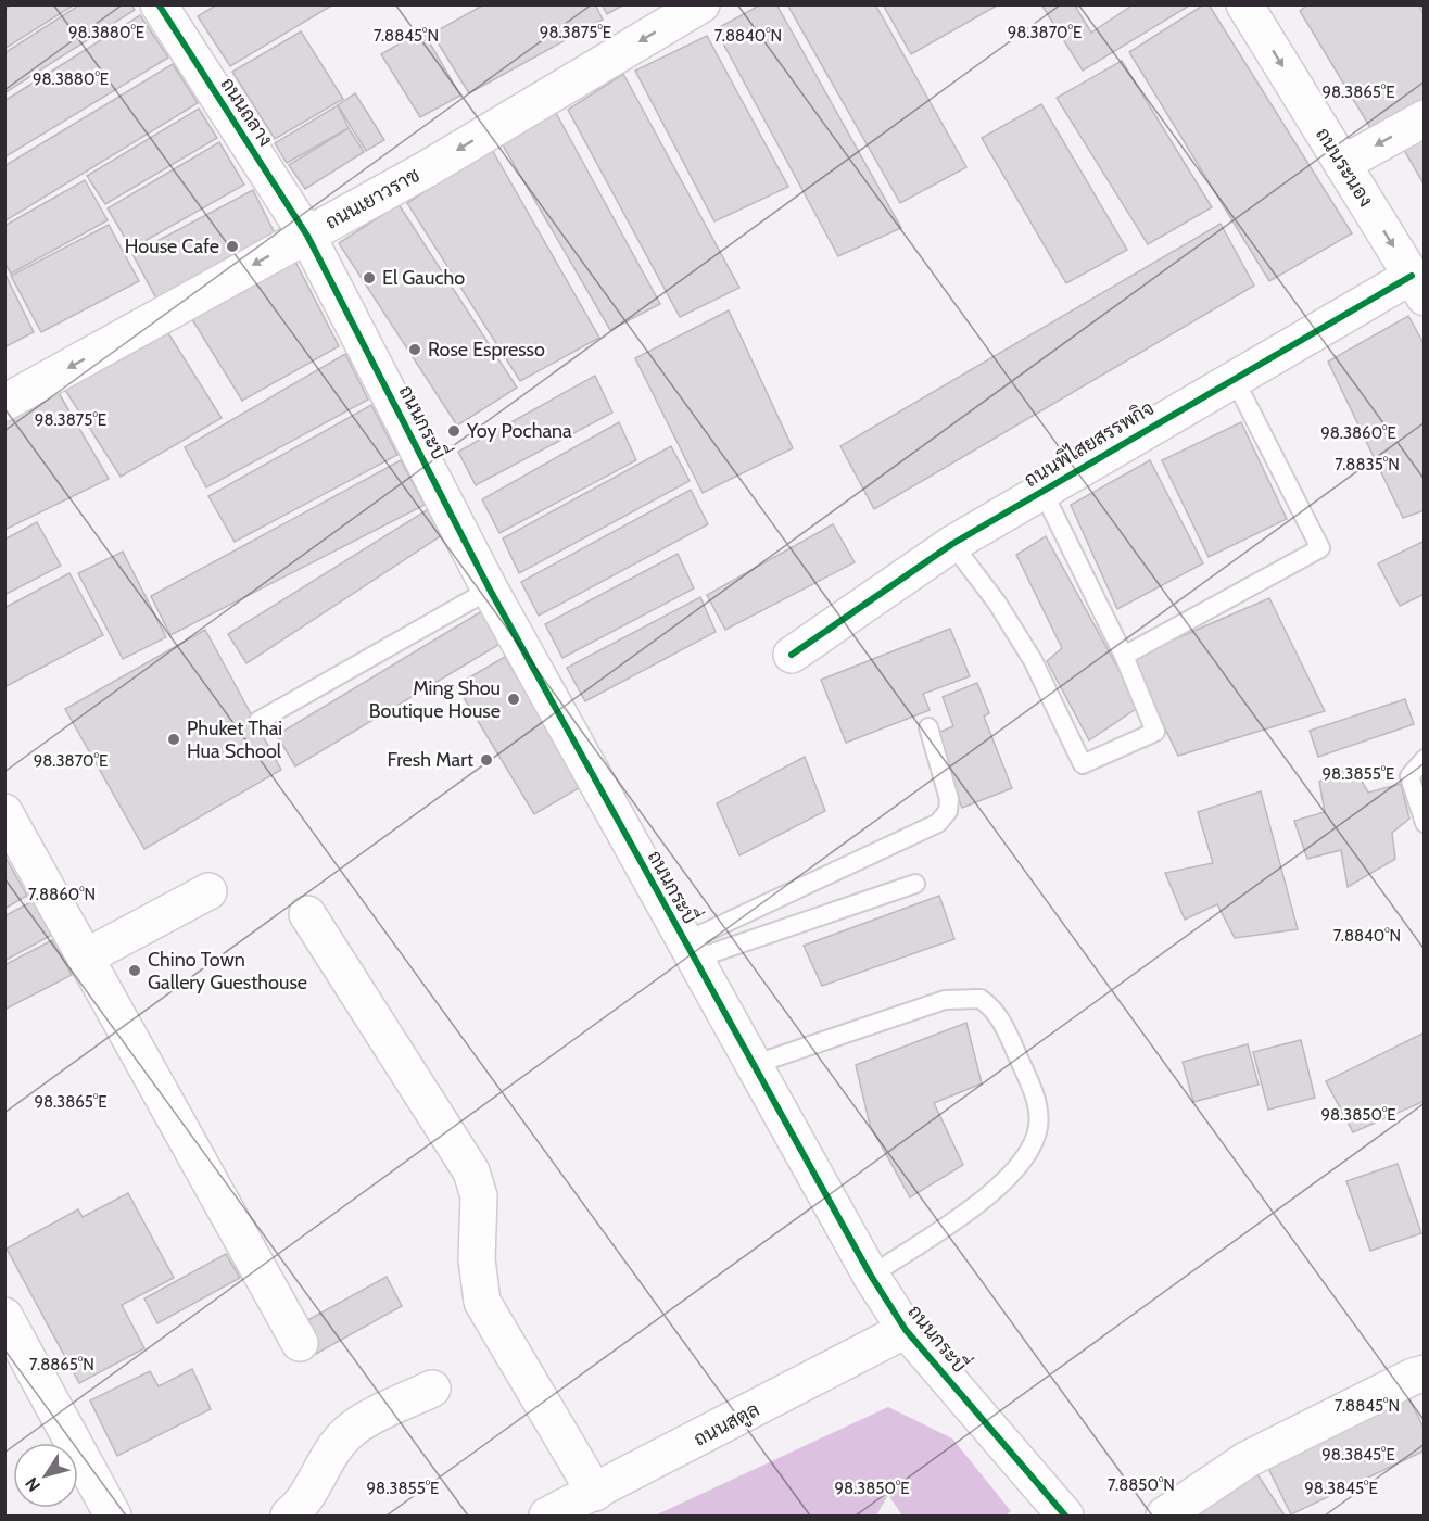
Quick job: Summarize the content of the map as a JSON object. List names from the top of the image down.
{
  "streets": {
    "street": [
      "ถนนถลาง",
      "ถนนระนอง",
      "ถนนเยาวราช",
      "ถนนกระบี่",
      "ถนนพิไสยสรรพกิจ",
      "ถนนสตูล"
    ]
  },
  "crossings": [
    ["ถนนถลาง", "ถนนเยาวราช"],
    ["ถนนถลาง", "ถนนกระบี่"],
    ["ถนนระนอง", "ถนนพิไสยสรรพกิจ"],
    ["ถนนเยาวราช", "ถนนกระบี่"],
    ["ถนนกระบี่", "ถนนสตูล"]
  ],
  "one_way": ["ถนนระนอง", "ถนนเยาวราช"],
  "places": [
    "House Cafe",
    "El Gaucho",
    "Rose Espresso",
    "Yoy Pochana",
    "Ming Shou Boutique House",
    "Phuket Thai Hua School",
    "Fresh Mart",
    "Chino Town Gallery Guesthouse"
  ],
  "north": "bottom left",
  "coordinates": [
    "98.3880°E",
    "98.3875°E",
    "98.3870°E",
    "7.8845°N",
    "7.8840°N",
    "98.3865°E",
    "98.3860°E",
    "7.8835°N",
    "98.3855°E",
    "7.8860°N",
    "98.3850°E",
    "7.8865°N",
    "98.3845°E",
    "7.8850°N"
  ]
}
